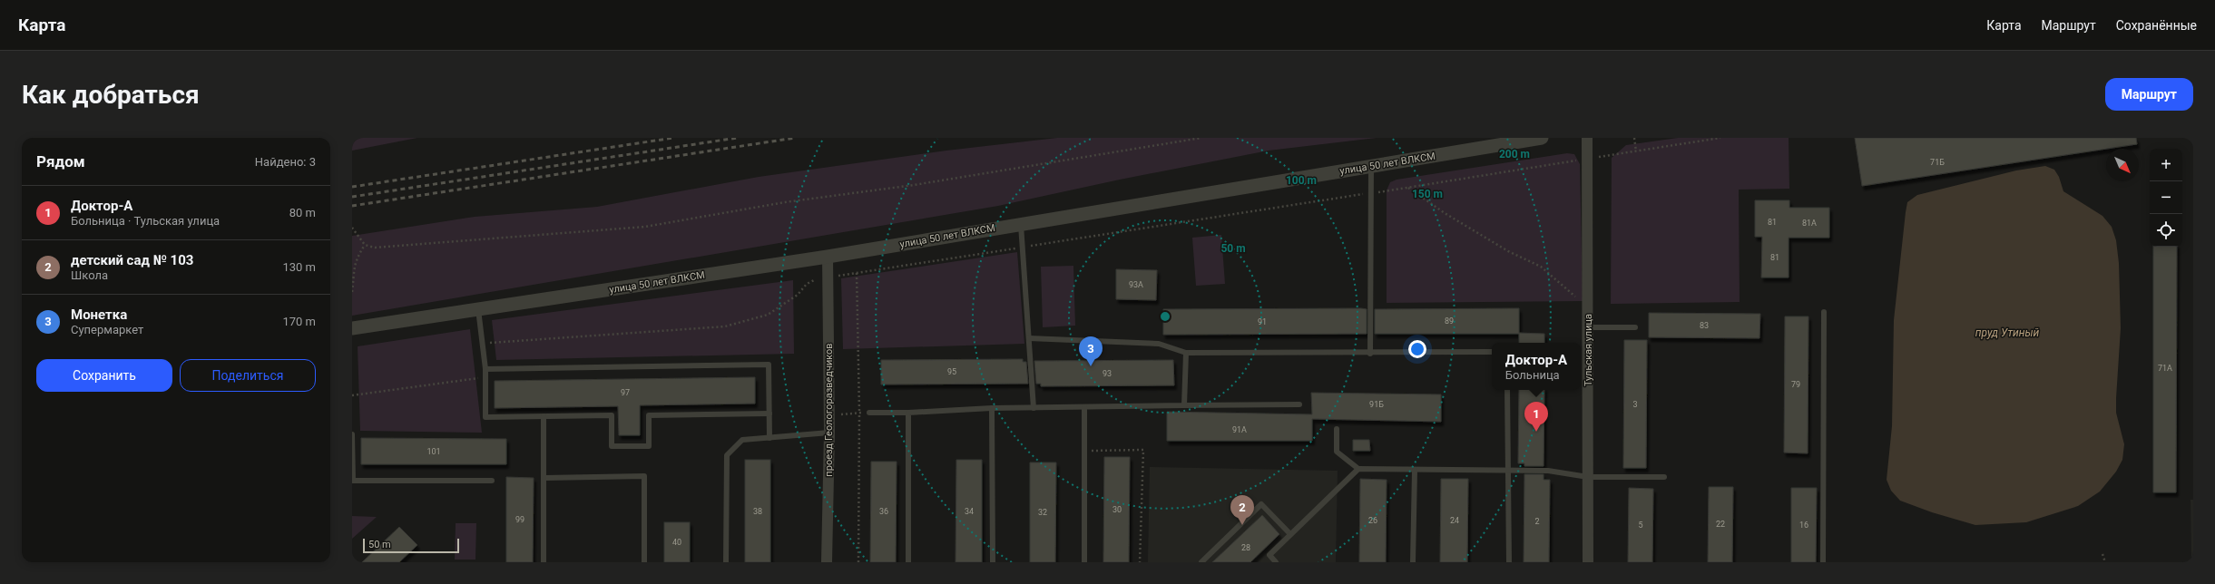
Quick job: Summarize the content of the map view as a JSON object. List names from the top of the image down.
{
  "streets": {
    "street": ["улица 50 лет ВЛКСМ", "Тульская улица", "проезд Геологоразведчиков"]
  },
  "crossings": [
    ["улица 50 лет ВЛКСМ", "проезд Геологоразведчиков"]
  ],
  "water": ["пруд Утиный"],
  "house_numbers": [
    "71Б",
    "81",
    "81А",
    "81",
    "93А",
    "89",
    "91",
    "83",
    "71А",
    "95",
    "93",
    "79",
    "97",
    "91Б",
    "3",
    "91А",
    "101",
    "30",
    "38",
    "36",
    "34",
    "32",
    "99",
    "26",
    "24",
    "2",
    "22",
    "5",
    "16",
    "40",
    "28"
  ],
  "scale_bar": "50 m",
  "north": "bottom right",
  "page": {
    "header": "Карта",
    "nav": ["Карта", "Маршрут", "Сохранённые"],
    "buttons": [
      "Маршрут",
      ["Сохранить", "Поделиться"]
    ],
    "title": "Как добраться",
    "heading": ["Рядом", "Найдено: 3"],
    "map_buttons": ["+", "−"],
    "list": [
      {
        "mark": "1",
        "name": "Доктор-А",
        "note": "Больница · Тульская улица",
        "value": "80 m"
      },
      {
        "mark": "2",
        "name": "детский сад № 103",
        "note": "Школа",
        "value": "130 m"
      },
      {
        "mark": "3",
        "name": "Монетка",
        "note": "Супермаркет",
        "value": "170 m"
      }
    ],
    "pins": ["3", "1", "2"],
    "popup": ["Доктор-А", "Больница"],
    "scale": "50 m"
  },
  "rings": [
    "200 m",
    "100 m",
    "150 m",
    "50 m"
  ]
}
